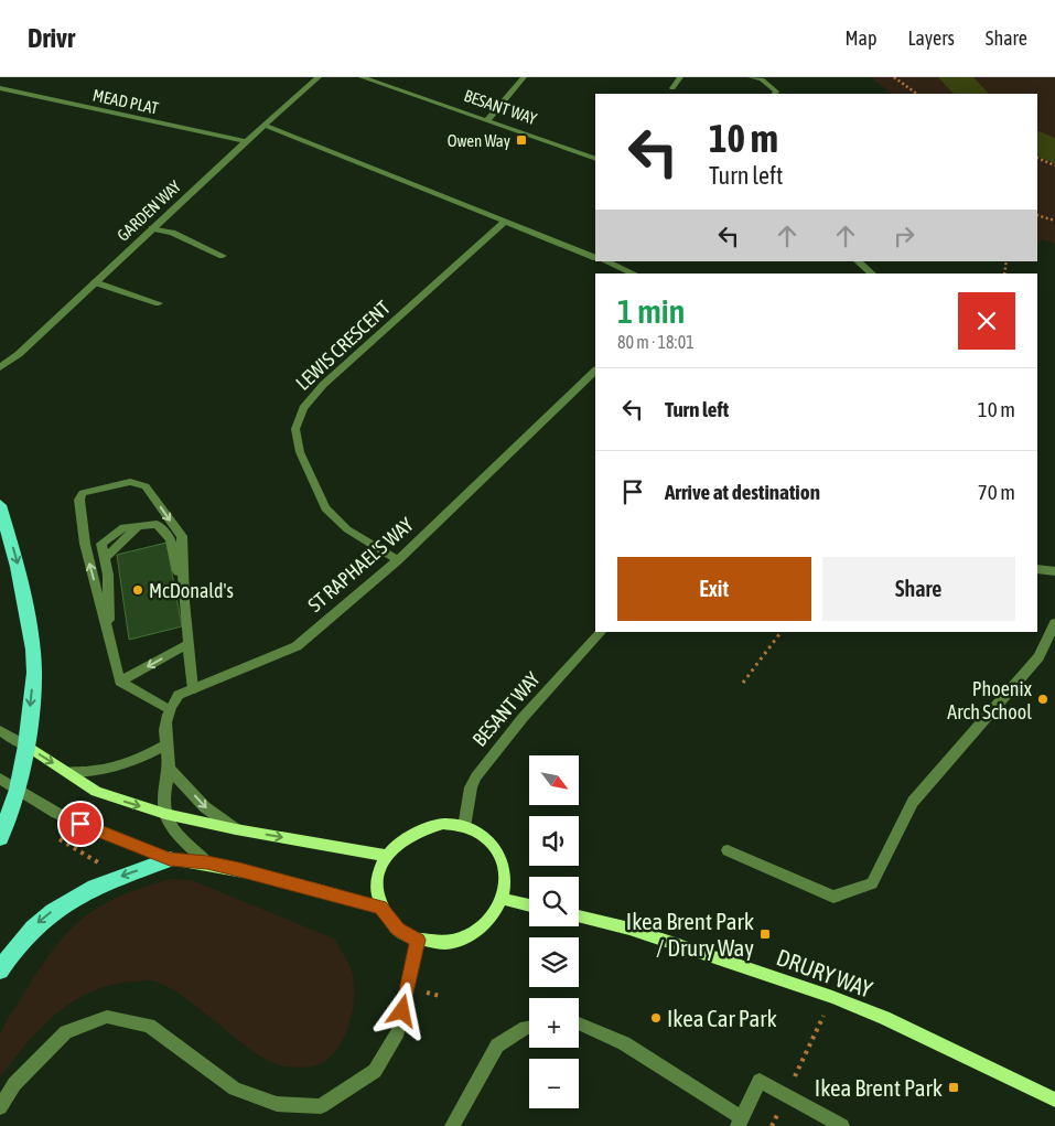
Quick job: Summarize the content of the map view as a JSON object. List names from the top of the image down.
{
  "streets": {
    "main road": ["DRURY WAY"],
    "street": [
      "MEAD PLAT",
      "BESANT WAY",
      "GARDEN WAY",
      "LEWIS CRESCENT",
      "ST RAPHAEL'S WAY"
    ]
  },
  "crossings": [
    ["MEAD PLAT", "GARDEN WAY"],
    ["LEWIS CRESCENT", "ST RAPHAEL'S WAY"]
  ],
  "places": {
    "transit": ["Owen Way", "Ikea Brent Park / Drury Way", "Ikea Brent Park"],
    "other": ["McDonald's", "Phoenix Arch School", "Ikea Car Park"]
  },
  "north": "bottom right",
  "page": {
    "header": "Drivr",
    "nav": ["Map", "Layers", "Share"],
    "turn": ["10 m", "Turn left"],
    "heading": ["1 min", "80 m · 18:01"],
    "list": [
      {
        "name": "Turn left",
        "value": "10 m"
      },
      {
        "name": "Arrive at destination",
        "value": "70 m"
      }
    ],
    "buttons": ["Exit", "Share"],
    "map_buttons": ["+", "−"]
  }
}
